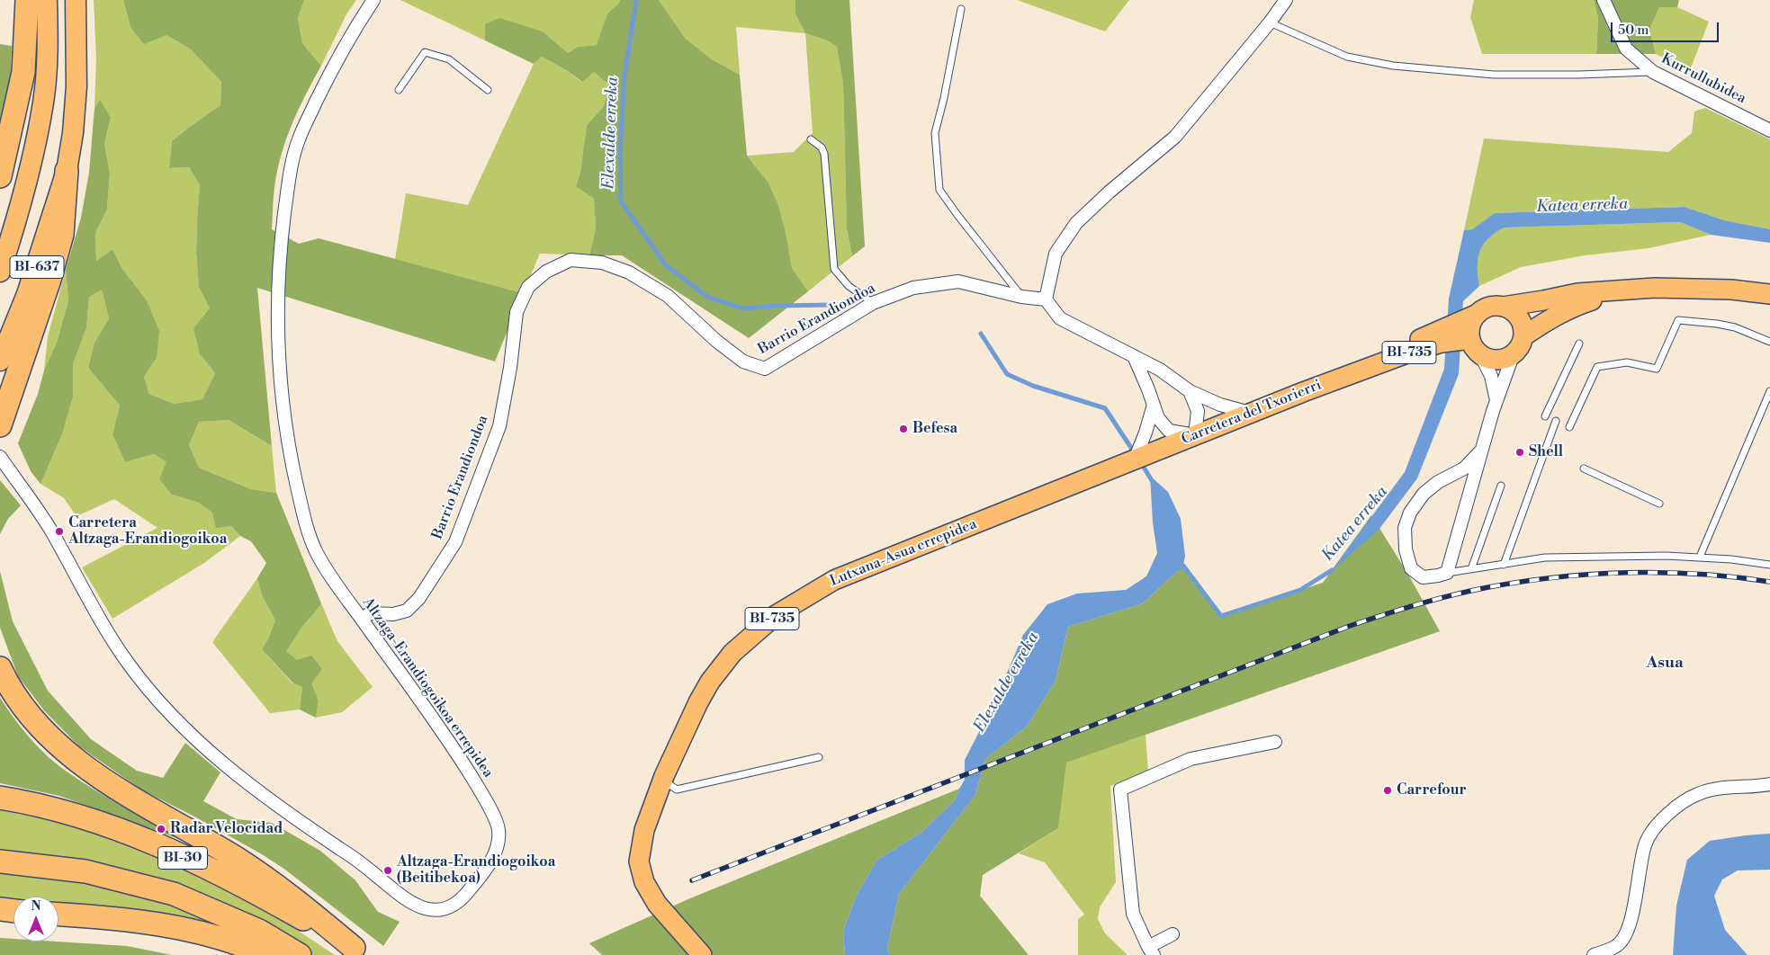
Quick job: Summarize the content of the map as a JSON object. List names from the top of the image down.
{
  "streets": {
    "highway": ["BI-637", "BI-30"],
    "main road": ["BI-735", "Carretera del Txorierri", "Lutxana-Asua errepidea"],
    "street": ["Kurrullubidea", "Barrio Erandiondoa", "Altzaga-Erandiogoikoa errepidea"]
  },
  "crossings": [
    ["Barrio Erandiondoa", "Altzaga-Erandiogoikoa errepidea"],
    ["Carretera del Txorierri", "Lutxana-Asua errepidea"]
  ],
  "districts": ["Asua"],
  "water": ["Elexalde erreka", "Katea erreka"],
  "places": [
    "Befesa",
    "Shell",
    "Carretera Altzaga-Erandiogoikoa",
    "Carrefour",
    "Radar Velocidad",
    "Altzaga-Erandiogoikoa (Beitibekoa)"
  ],
  "scale_bar": "50 m",
  "north": "top"
}
